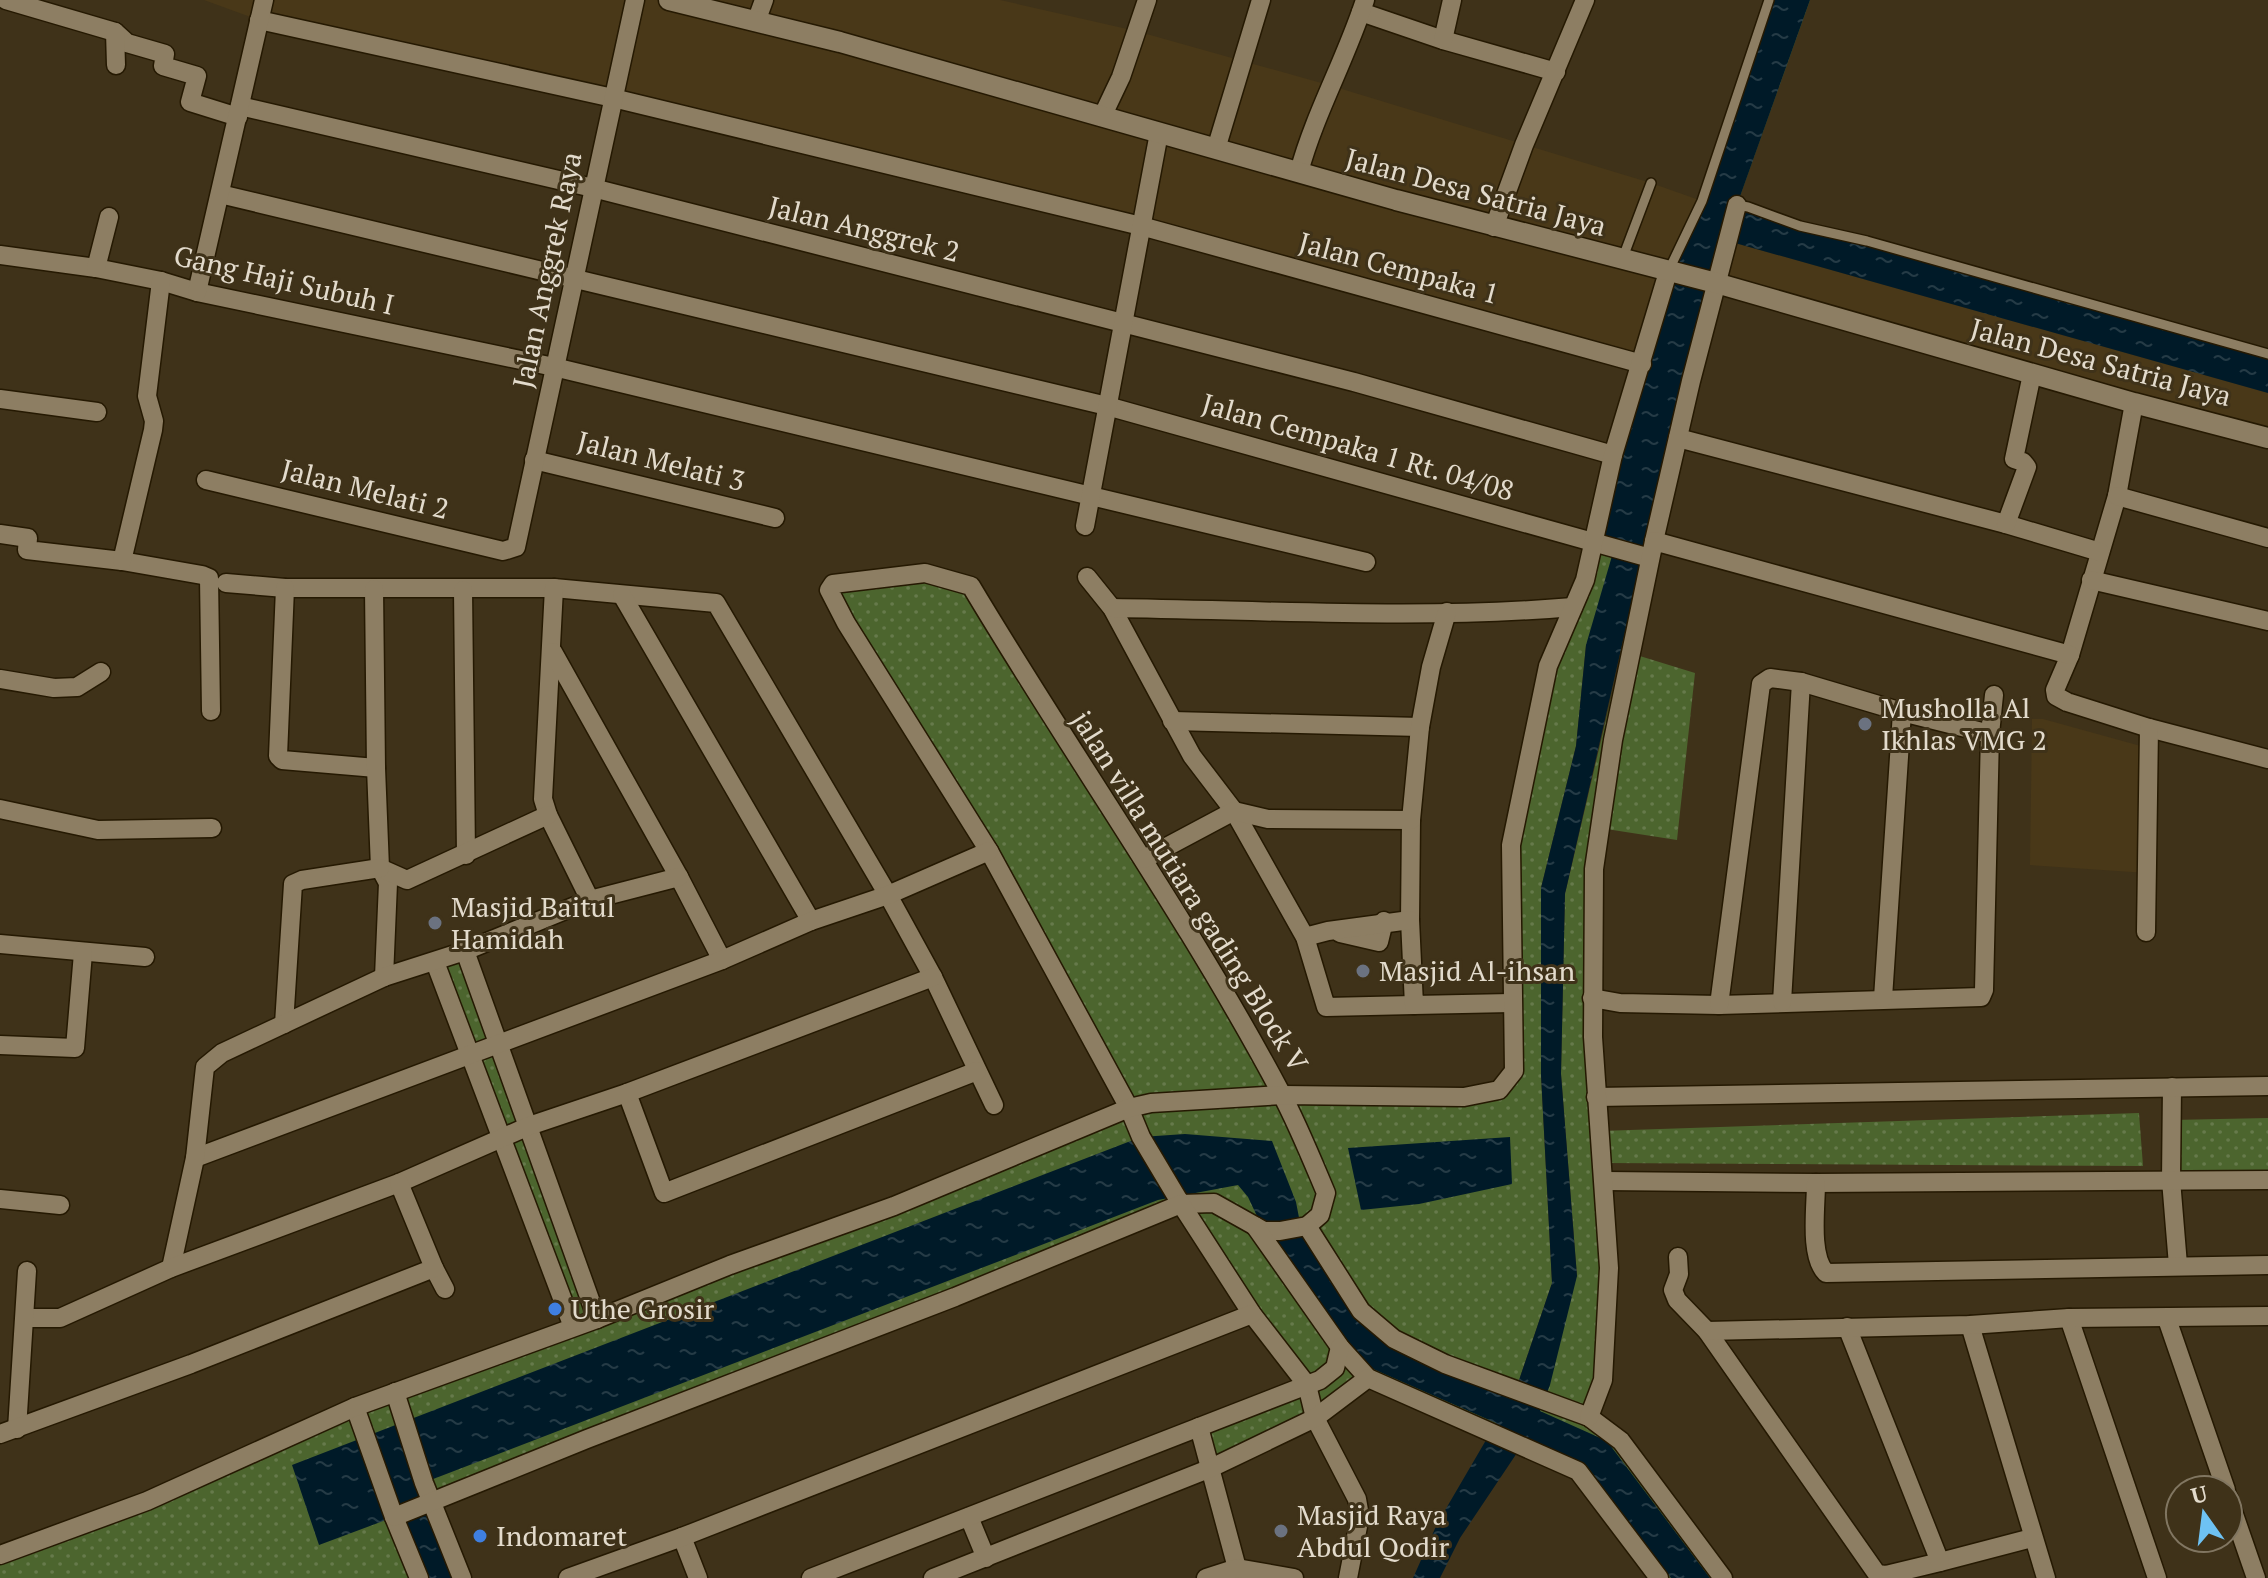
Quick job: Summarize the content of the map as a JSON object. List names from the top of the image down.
{
  "streets": {
    "street": [
      "Jalan Desa Satria Jaya",
      "Jalan Anggrek 2",
      "Jalan Cempaka 1",
      "Jalan Anggrek Raya",
      "Gang Haji Subuh I",
      "Jalan Cempaka 1 Rt. 04/08",
      "Jalan Melati 3",
      "Jalan Melati 2",
      "jalan villa mutiara gading Block V"
    ]
  },
  "crossings": [
    ["Jalan Desa Satria Jaya", "jalan villa mutiara gading Block V"],
    ["Jalan Anggrek 2", "Jalan Anggrek Raya"],
    ["Jalan Anggrek 2", "jalan villa mutiara gading Block V"],
    ["Jalan Cempaka 1", "Jalan Anggrek Raya"],
    ["Jalan Cempaka 1", "jalan villa mutiara gading Block V"],
    ["Jalan Anggrek Raya", "Gang Haji Subuh I"],
    ["Jalan Anggrek Raya", "Jalan Cempaka 1 Rt. 04/08"],
    ["Jalan Anggrek Raya", "Jalan Melati 3"],
    ["Jalan Anggrek Raya", "Jalan Melati 2"],
    ["Jalan Cempaka 1 Rt. 04/08", "jalan villa mutiara gading Block V"]
  ],
  "places": [
    "Musholla Al Ikhlas VMG 2",
    "Masjid Baitul Hamidah",
    "Masjid Al-ihsan",
    "Uthe Grosir",
    "Masjid Raya Abdul Qodir",
    "Indomaret"
  ],
  "north": "top"
}
